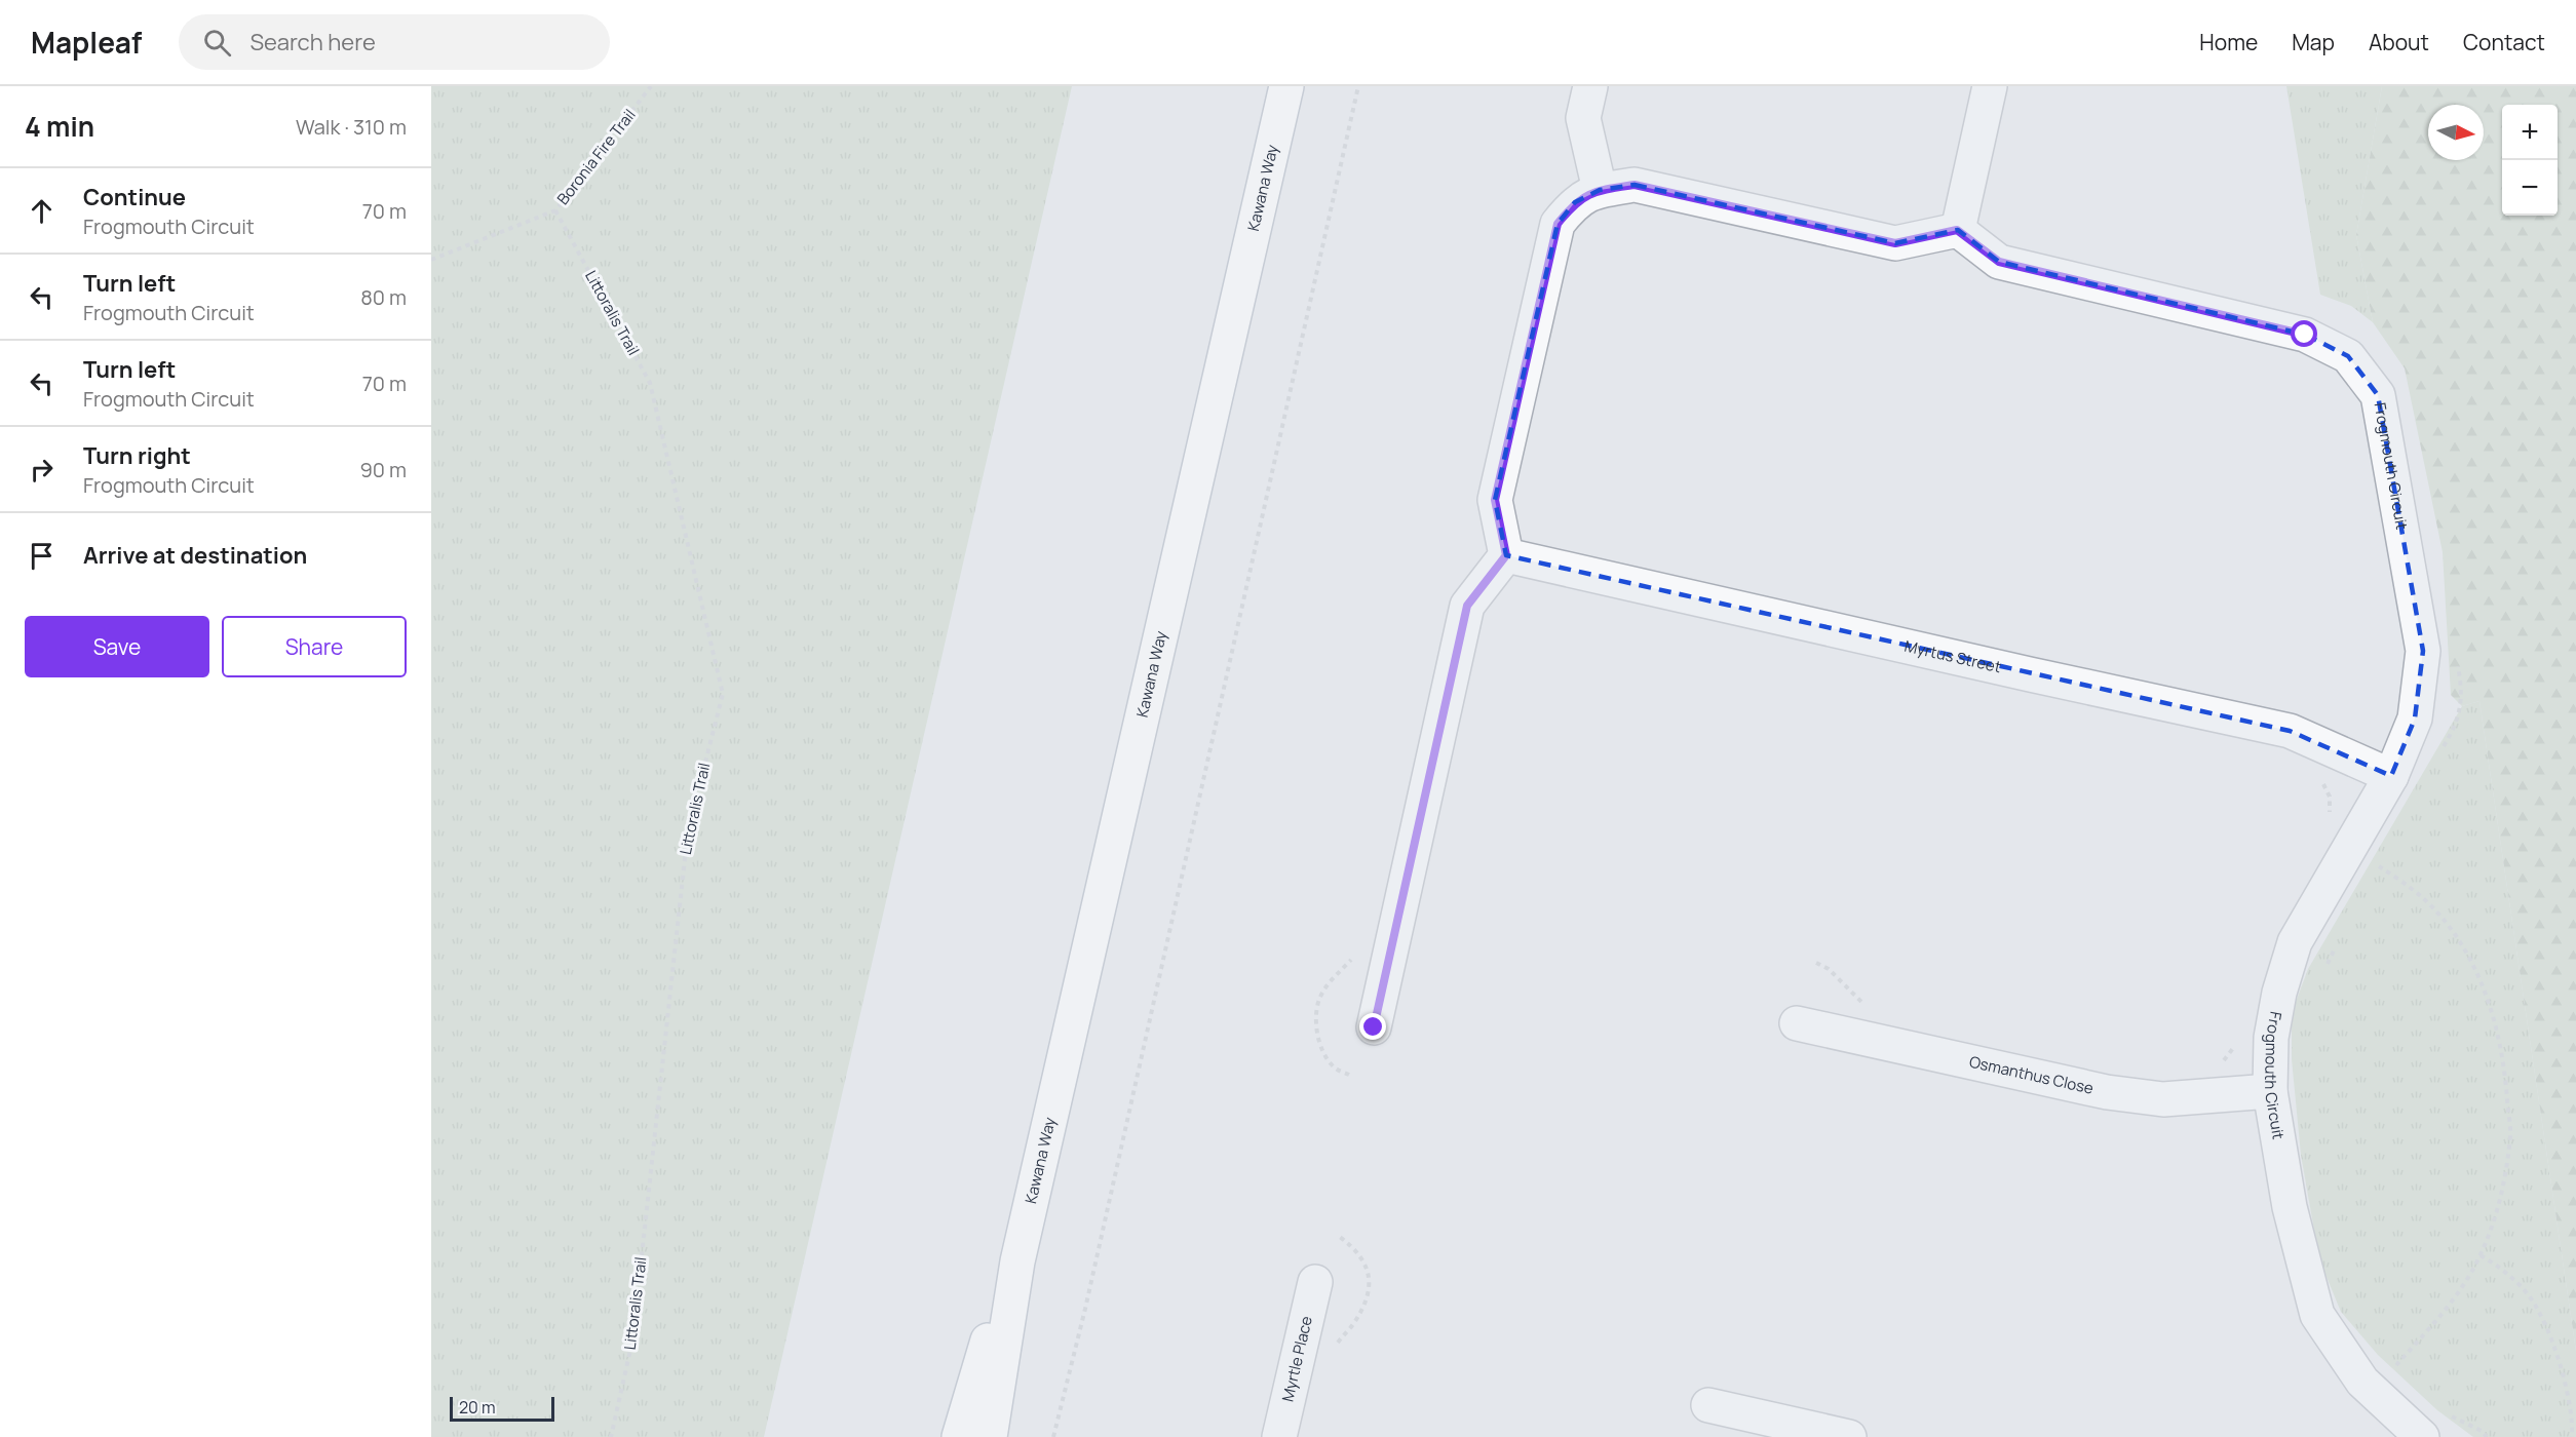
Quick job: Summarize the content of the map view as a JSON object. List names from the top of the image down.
{
  "streets": {
    "main road": ["Kawana Way"],
    "street": [
      "Frogmouth Circuit",
      "Myrtus Street",
      "Osmanthus Close",
      "Myrtle Place"
    ],
    "path": ["Boronia Fire Trail", "Littoralis Trail"]
  },
  "crossings": [
    ["Boronia Fire Trail", "Littoralis Trail"],
    ["Frogmouth Circuit", "Myrtus Street"],
    ["Frogmouth Circuit", "Osmanthus Close"]
  ],
  "scale_bar": "20 m",
  "north": "right",
  "page": {
    "header": "Mapleaf",
    "search": "Search here",
    "nav": [
      "Home",
      "Map",
      "About",
      "Contact"
    ],
    "heading": ["4 min", "Walk · 310 m"],
    "map_buttons": ["+", "−"],
    "list": [
      ["Continue", "Frogmouth Circuit", "70 m"],
      ["Turn left", "Frogmouth Circuit", "80 m"],
      ["Turn left", "Frogmouth Circuit", "70 m"],
      ["Turn right", "Frogmouth Circuit", "90 m"],
      "Arrive at destination"
    ],
    "buttons": ["Save", "Share"],
    "scale": "20 m"
  }
}
